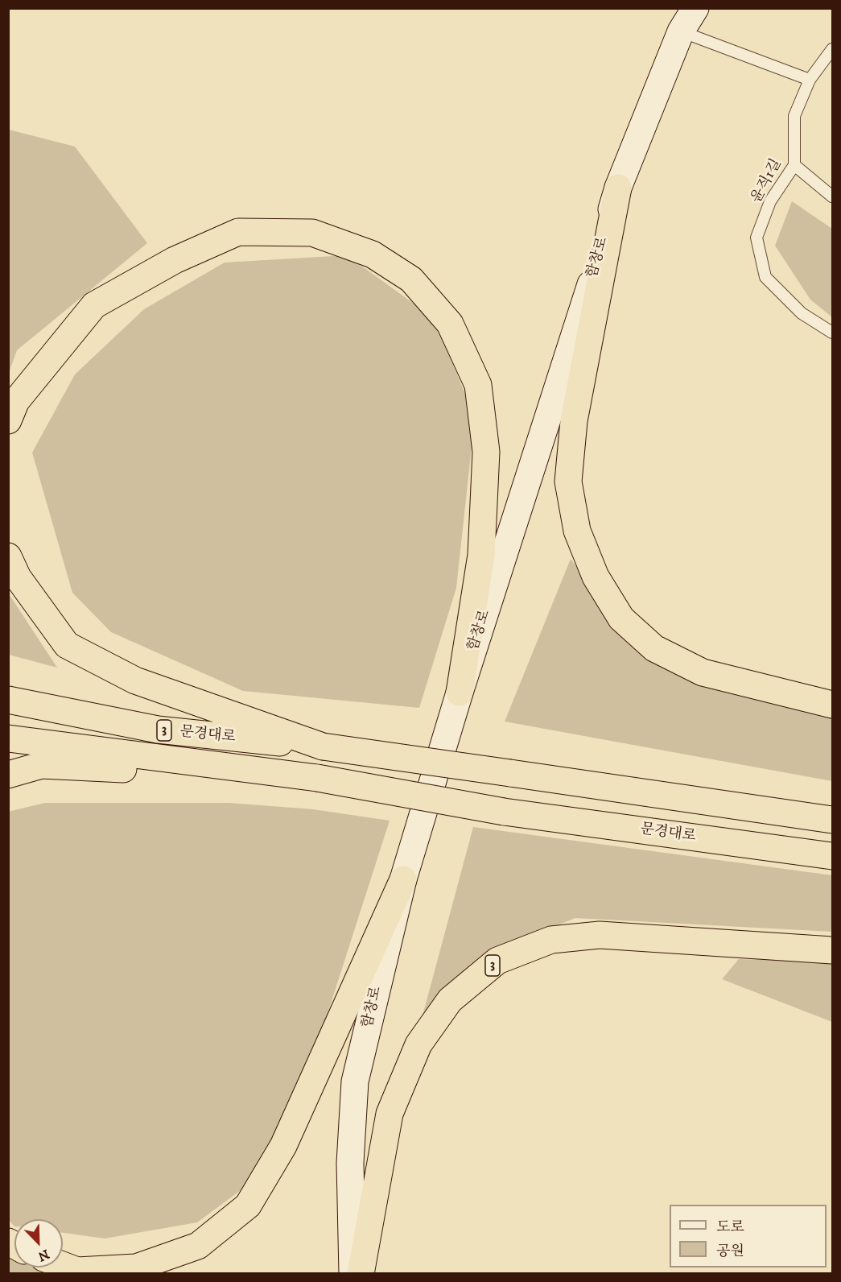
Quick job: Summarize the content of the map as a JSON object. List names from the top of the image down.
{
  "streets": {
    "highway": ["3", "문경대로"],
    "main road": ["함창로"],
    "lane": ["윤직1길"]
  },
  "crossings": [
    ["3", "문경대로"]
  ],
  "legend": ["도로", "공원"],
  "north": "bottom right"
}
